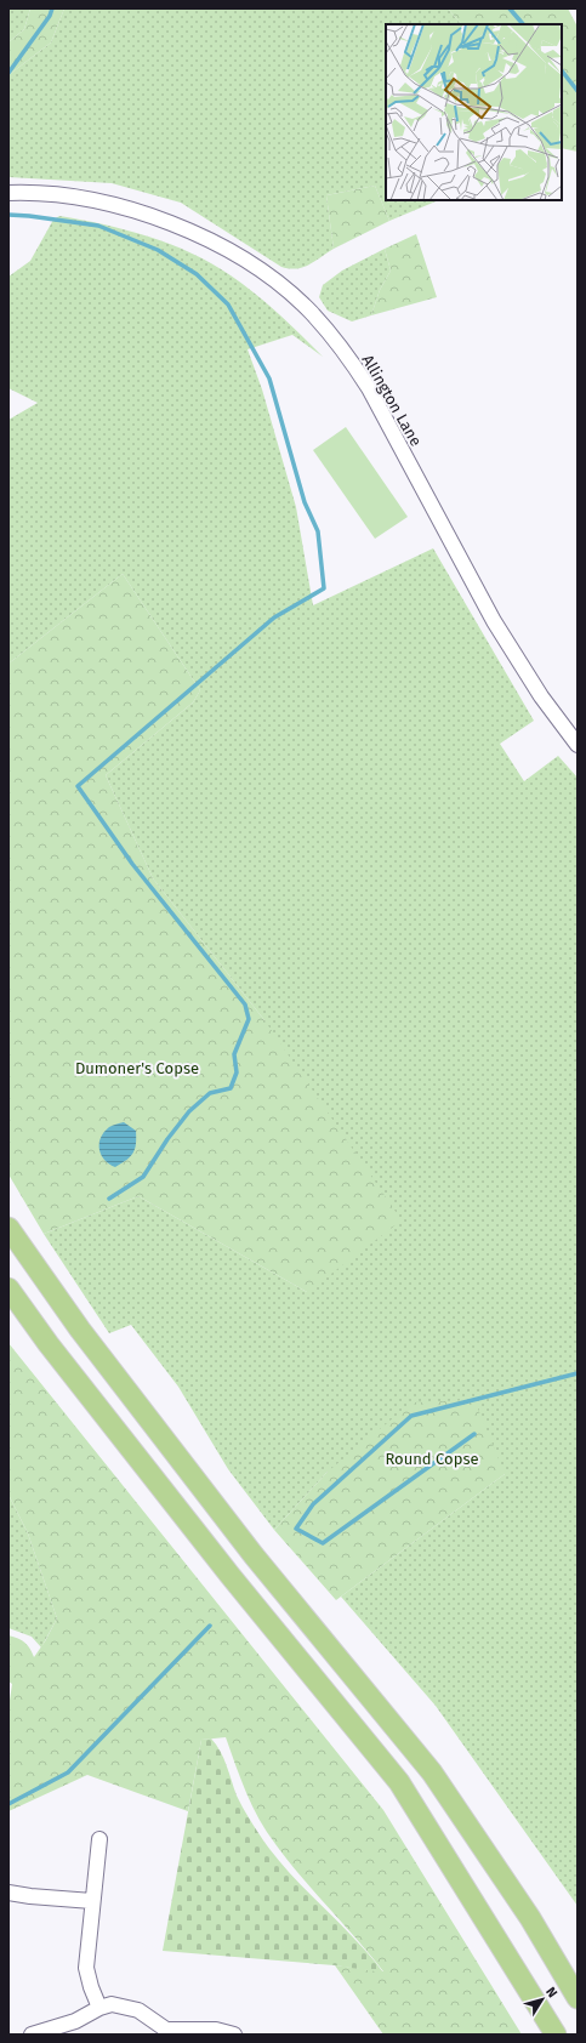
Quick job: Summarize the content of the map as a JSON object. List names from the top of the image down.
{
  "streets": {
    "street": ["Allington Lane"]
  },
  "parks": ["Dumoner's Copse", "Round Copse"],
  "north": "top right"
}
